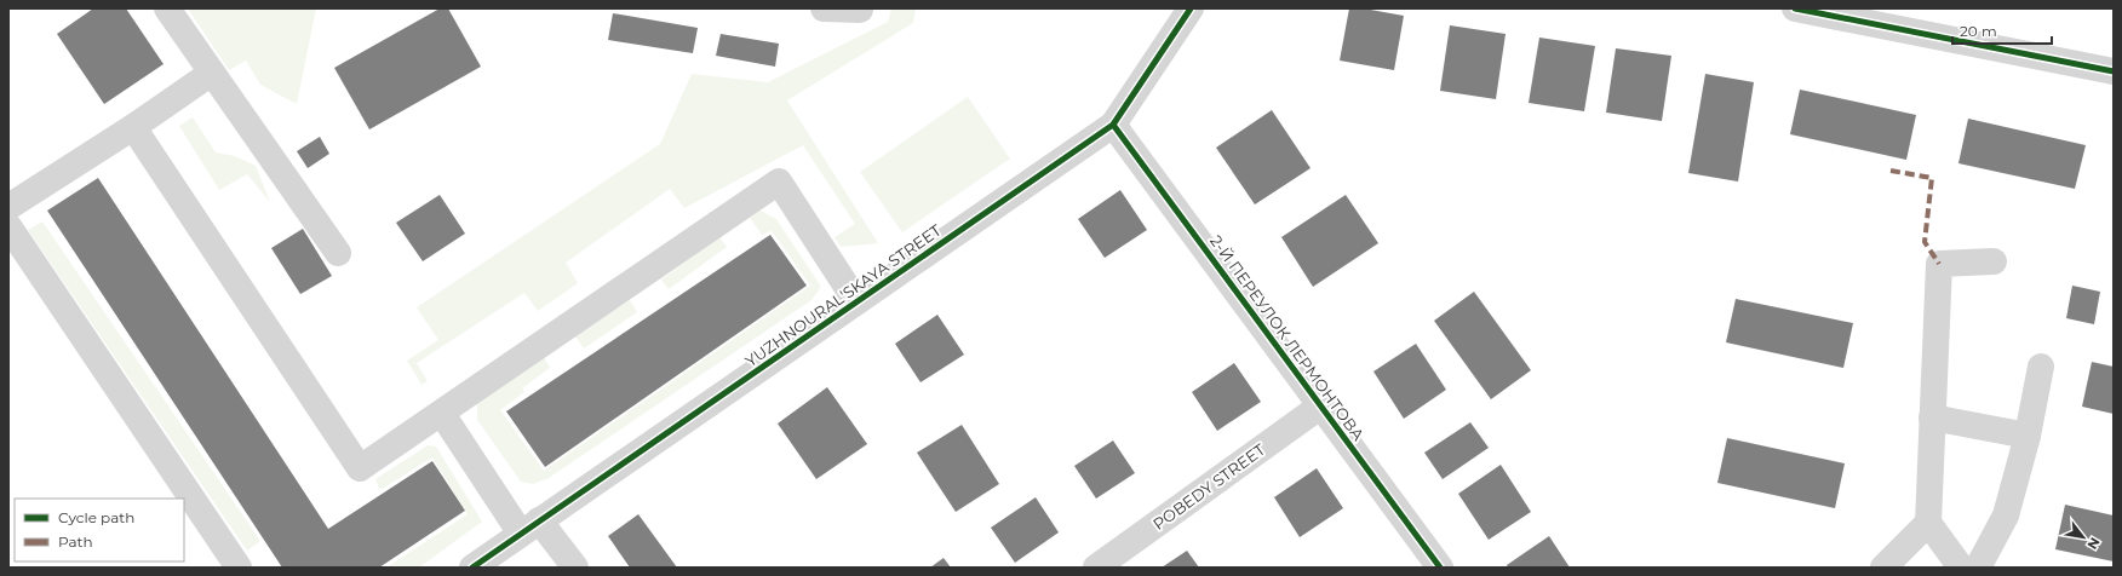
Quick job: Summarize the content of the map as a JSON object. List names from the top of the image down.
{
  "streets": {
    "street": ["YUZHNOURAL'SKAYA STREET", "2-Й ПЕРЕУЛОК ЛЕРМОНТОВА", "POBEDY STREET"]
  },
  "crossings": [
    ["YUZHNOURAL'SKAYA STREET", "2-Й ПЕРЕУЛОК ЛЕРМОНТОВА"],
    ["2-Й ПЕРЕУЛОК ЛЕРМОНТОВА", "POBEDY STREET"]
  ],
  "legend": ["Cycle path", "Path"],
  "scale_bar": "20 m",
  "north": "bottom right"
}
